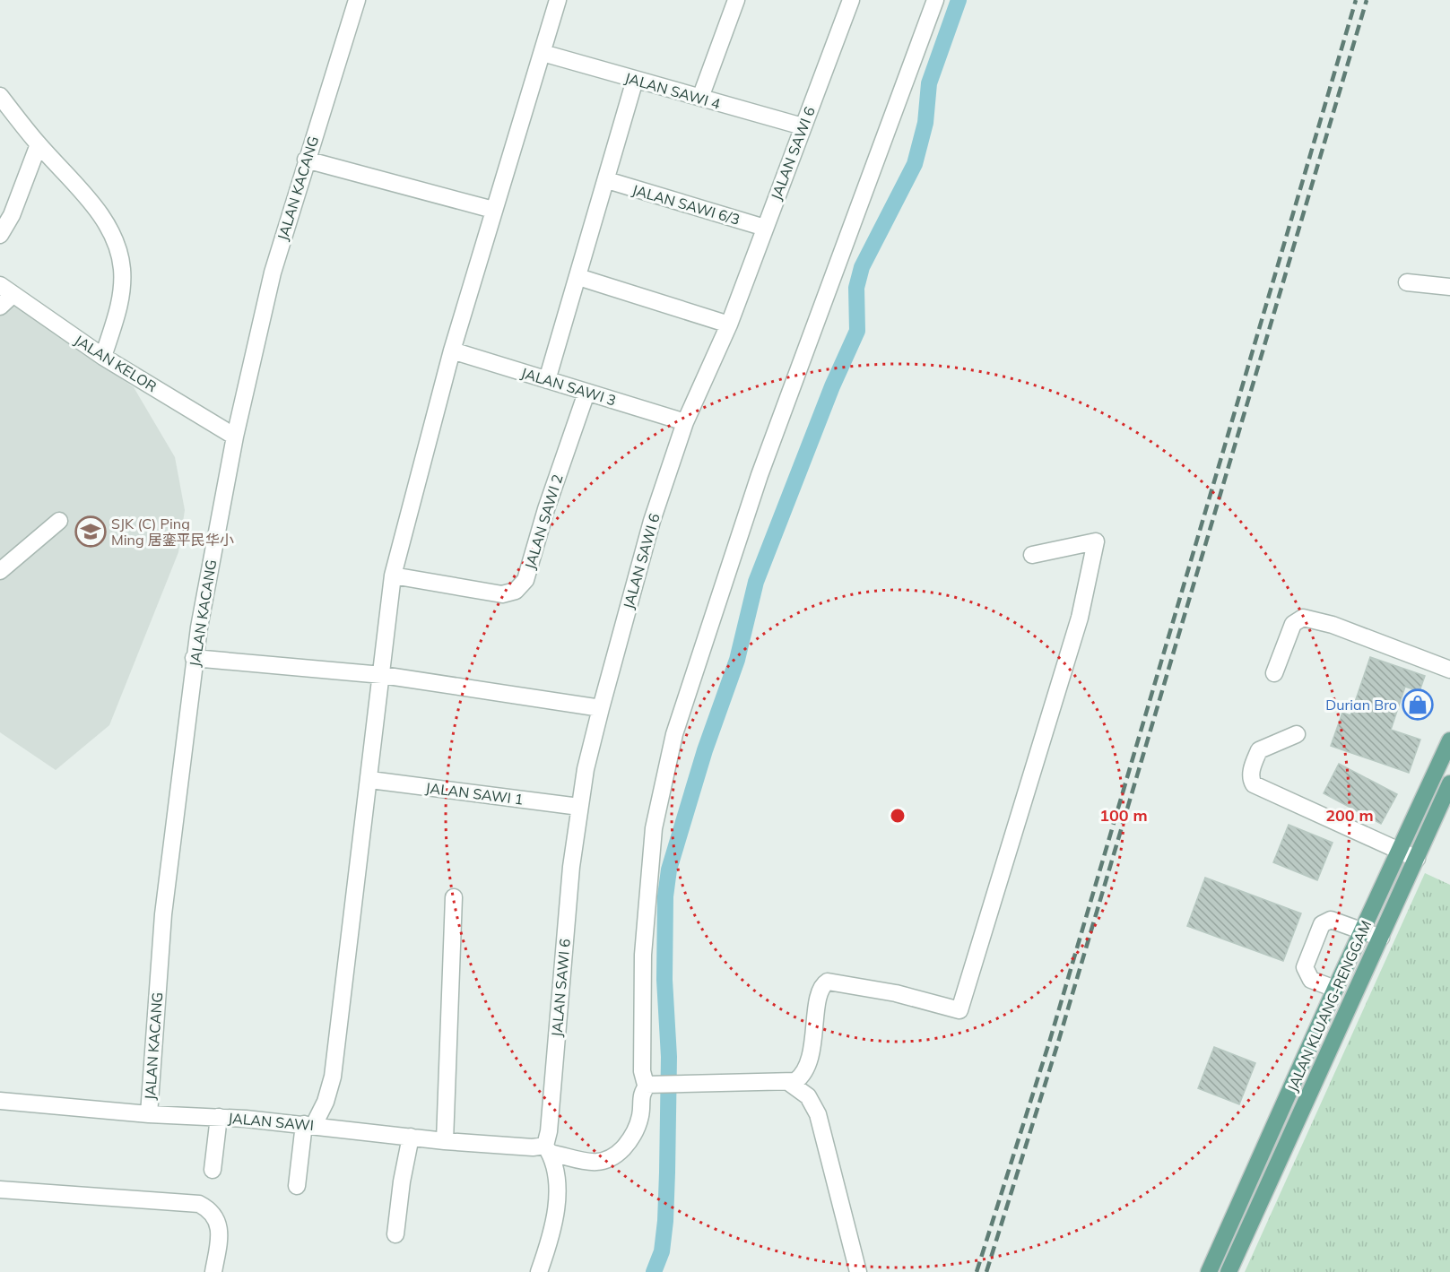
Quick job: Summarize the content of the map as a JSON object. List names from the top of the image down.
{
  "streets": {
    "main road": ["JALAN KLUANG-RENGGAM"],
    "street": [
      "JALAN SAWI 4",
      "JALAN SAWI 6",
      "JALAN KACANG",
      "JALAN SAWI 6/3",
      "JALAN KELOR",
      "JALAN SAWI 3",
      "JALAN SAWI 2",
      "JALAN SAWI 1",
      "JALAN SAWI"
    ]
  },
  "crossings": [
    ["JALAN SAWI 4", "JALAN SAWI 6"],
    ["JALAN SAWI 6", "JALAN SAWI 6/3"],
    ["JALAN SAWI 6", "JALAN SAWI 3"],
    ["JALAN SAWI 6", "JALAN SAWI 1"],
    ["JALAN SAWI 6", "JALAN SAWI"],
    ["JALAN KACANG", "JALAN KELOR"],
    ["JALAN KACANG", "JALAN SAWI"],
    ["JALAN SAWI 3", "JALAN SAWI 2"]
  ],
  "places": {
    "school or university": ["SJK (C) Ping Ming 居銮平民华小"],
    "shop": ["Durian Bro"]
  },
  "rings": ["100 m", "200 m"]
}
